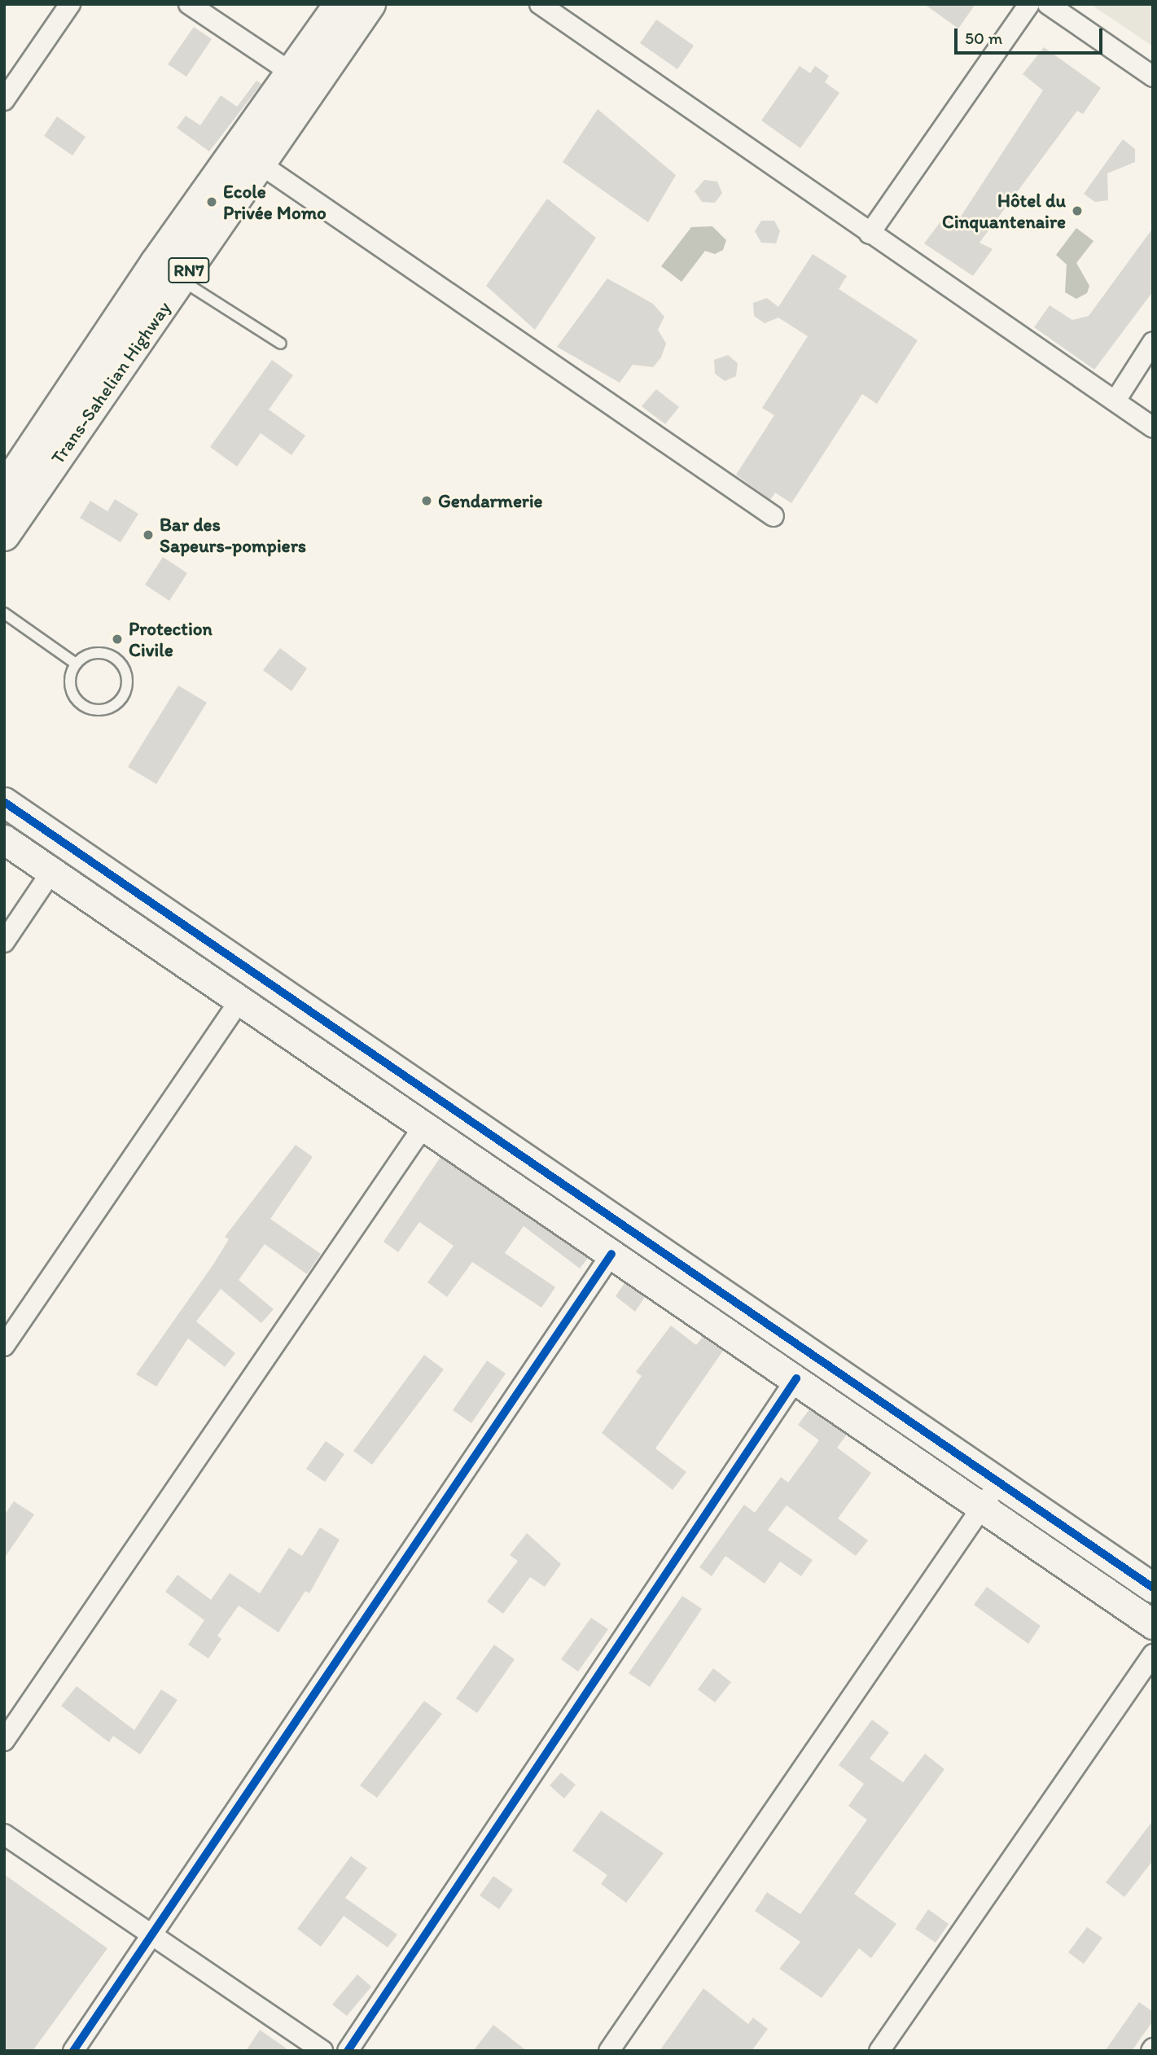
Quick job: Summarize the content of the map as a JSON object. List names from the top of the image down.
{
  "streets": {
    "highway": ["RN7", "Trans-Sahelian Highway"]
  },
  "places": [
    "Ecole Privée Momo",
    "Hôtel du Cinquantenaire",
    "Gendarmerie",
    "Bar des Sapeurs-pompiers",
    "Protection Civile"
  ],
  "scale_bar": "50 m"
}
